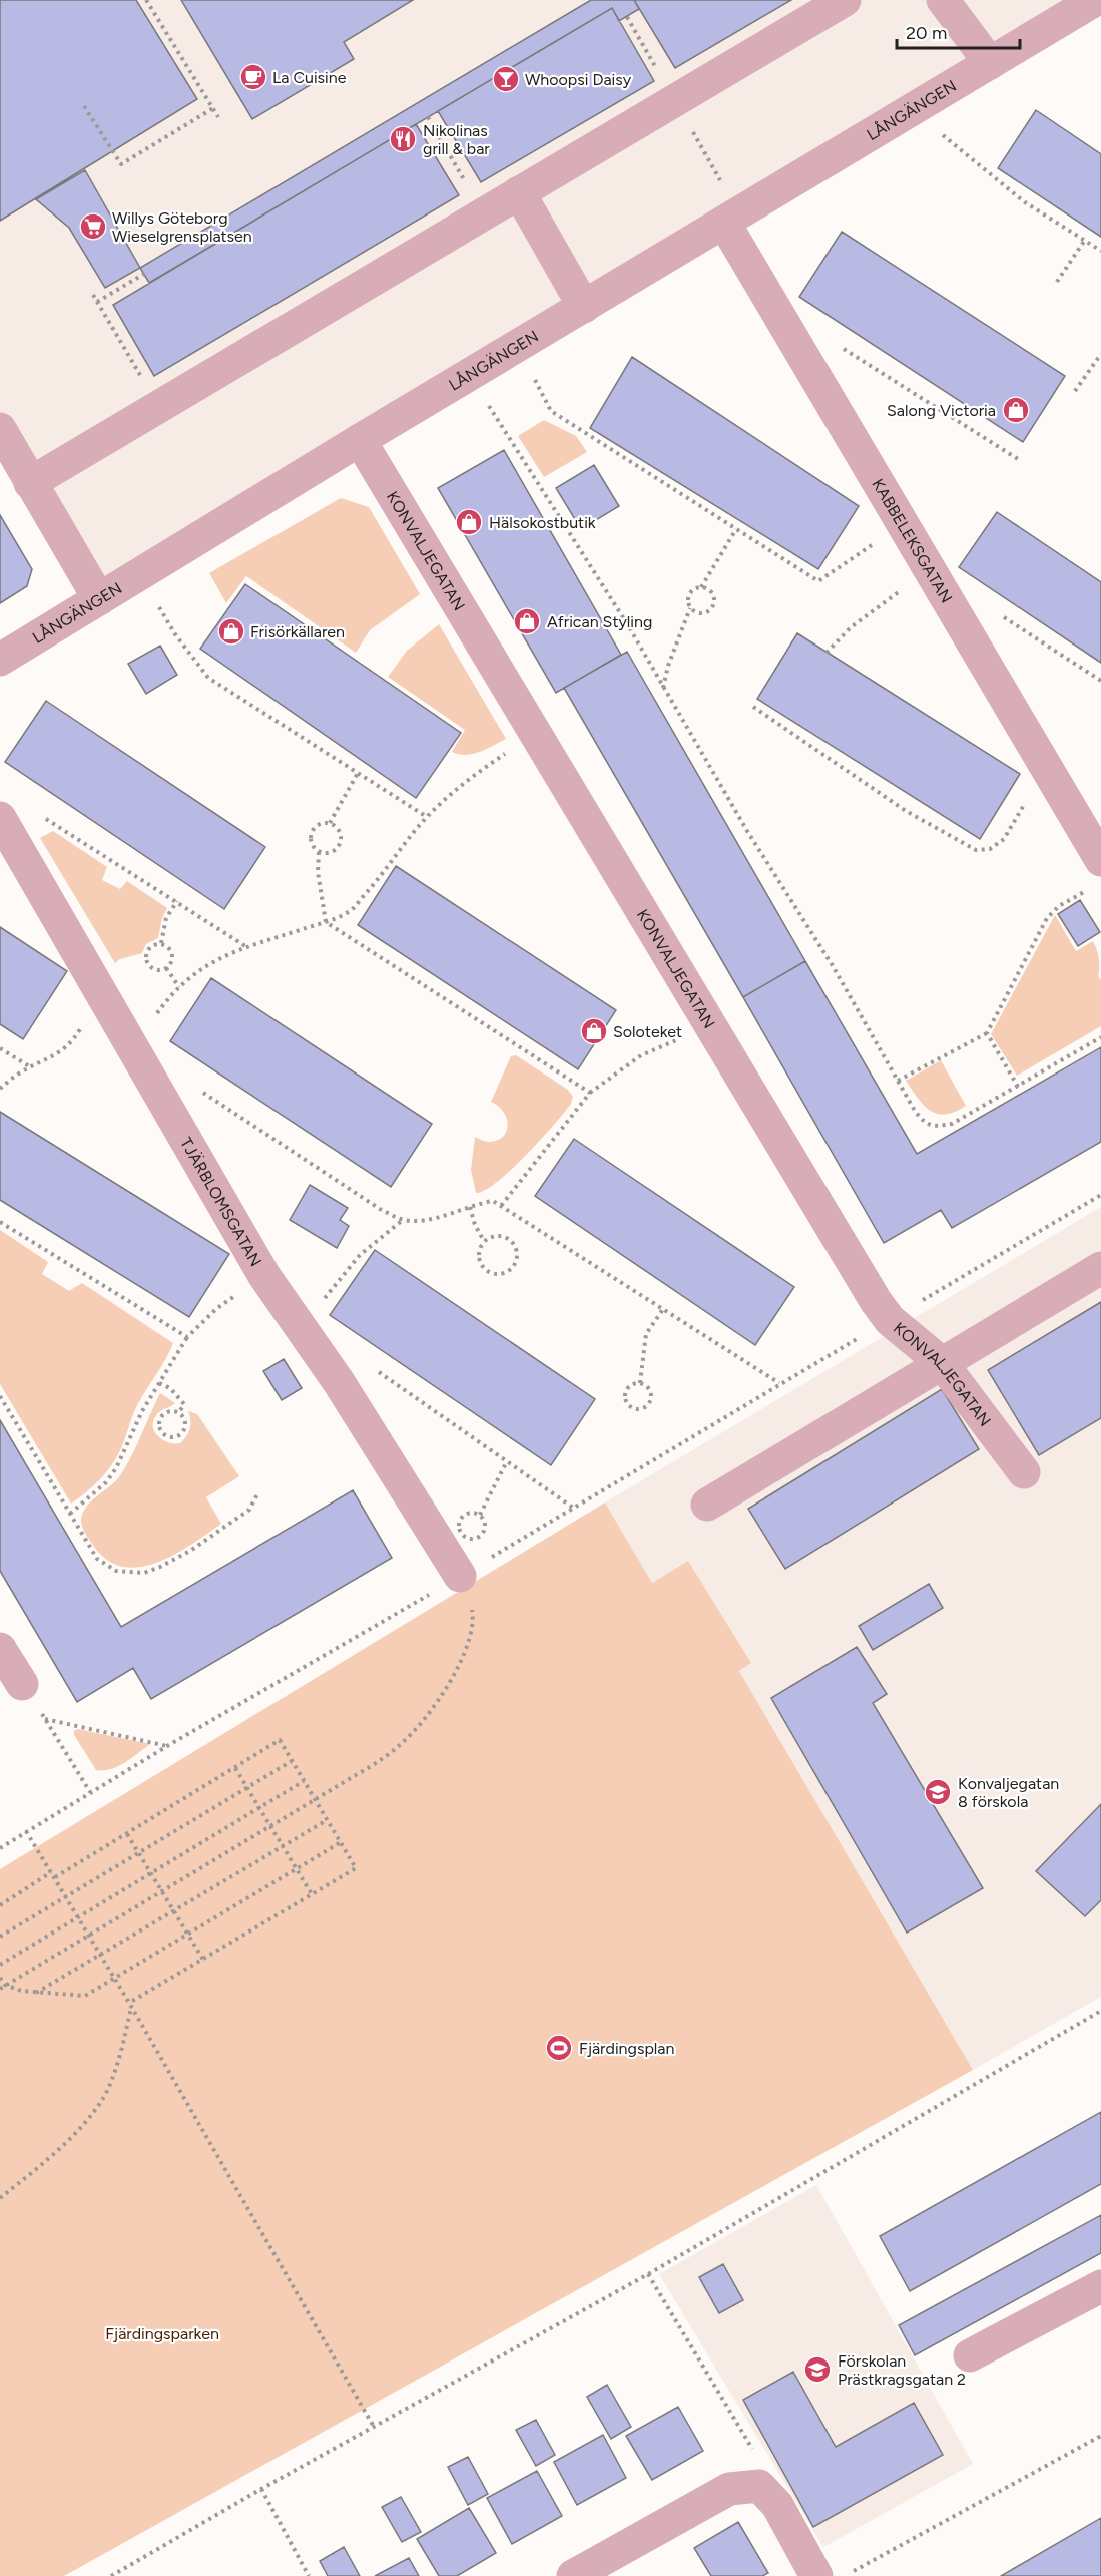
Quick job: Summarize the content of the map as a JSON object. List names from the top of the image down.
{
  "streets": {
    "street": [
      "LÅNGÄNGEN",
      "KABBELEKSGATAN",
      "KONVALJEGATAN",
      "TJÄRBLOMSGATAN"
    ]
  },
  "crossings": [
    ["LÅNGÄNGEN", "KABBELEKSGATAN"],
    ["LÅNGÄNGEN", "KONVALJEGATAN"]
  ],
  "parks": ["Fjärdingsparken"],
  "places": {
    "cafe": ["La Cuisine"],
    "bar": ["Whoopsi Daisy"],
    "restaurant": ["Nikolinas grill & bar"],
    "supermarket": ["Willys Göteborg Wieselgrensplatsen"],
    "shop": [
      "Salong Victoria",
      "Hälsokostbutik",
      "African Styling",
      "Frisörkällaren",
      "Soloteket"
    ],
    "school or university": ["Konvaljegatan 8 förskola", "Förskolan Prästkragsgatan 2"],
    "sports": ["Fjärdingsplan"]
  },
  "scale_bar": "20 m"
}
